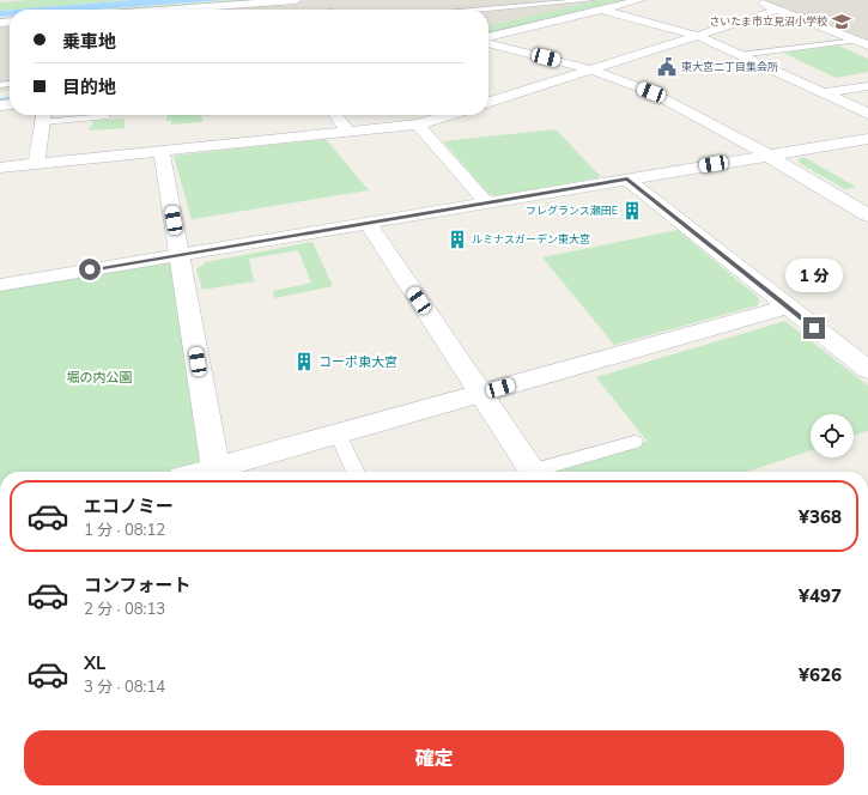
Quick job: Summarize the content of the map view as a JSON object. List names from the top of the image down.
{
  "parks": ["堀の内公園"],
  "places": {
    "school or university": ["さいたま市立見沼小学校"],
    "public building": ["東大宮二丁目集会所"],
    "building": ["フレグランス瀬田E", "ルミナスガーデン東大宮", "コーポ東大宮"]
  },
  "page": {
    "banner": ["乗車地", "目的地"],
    "bubble": "1 分",
    "list": [
      {
        "name": "エコノミー",
        "note": "1 分 · 08:12",
        "value": "¥368"
      },
      {
        "name": "コンフォート",
        "note": "2 分 · 08:13",
        "value": "¥497"
      },
      {
        "name": "XL",
        "note": "3 分 · 08:14",
        "value": "¥626"
      }
    ],
    "buttons": "確定"
  }
}
